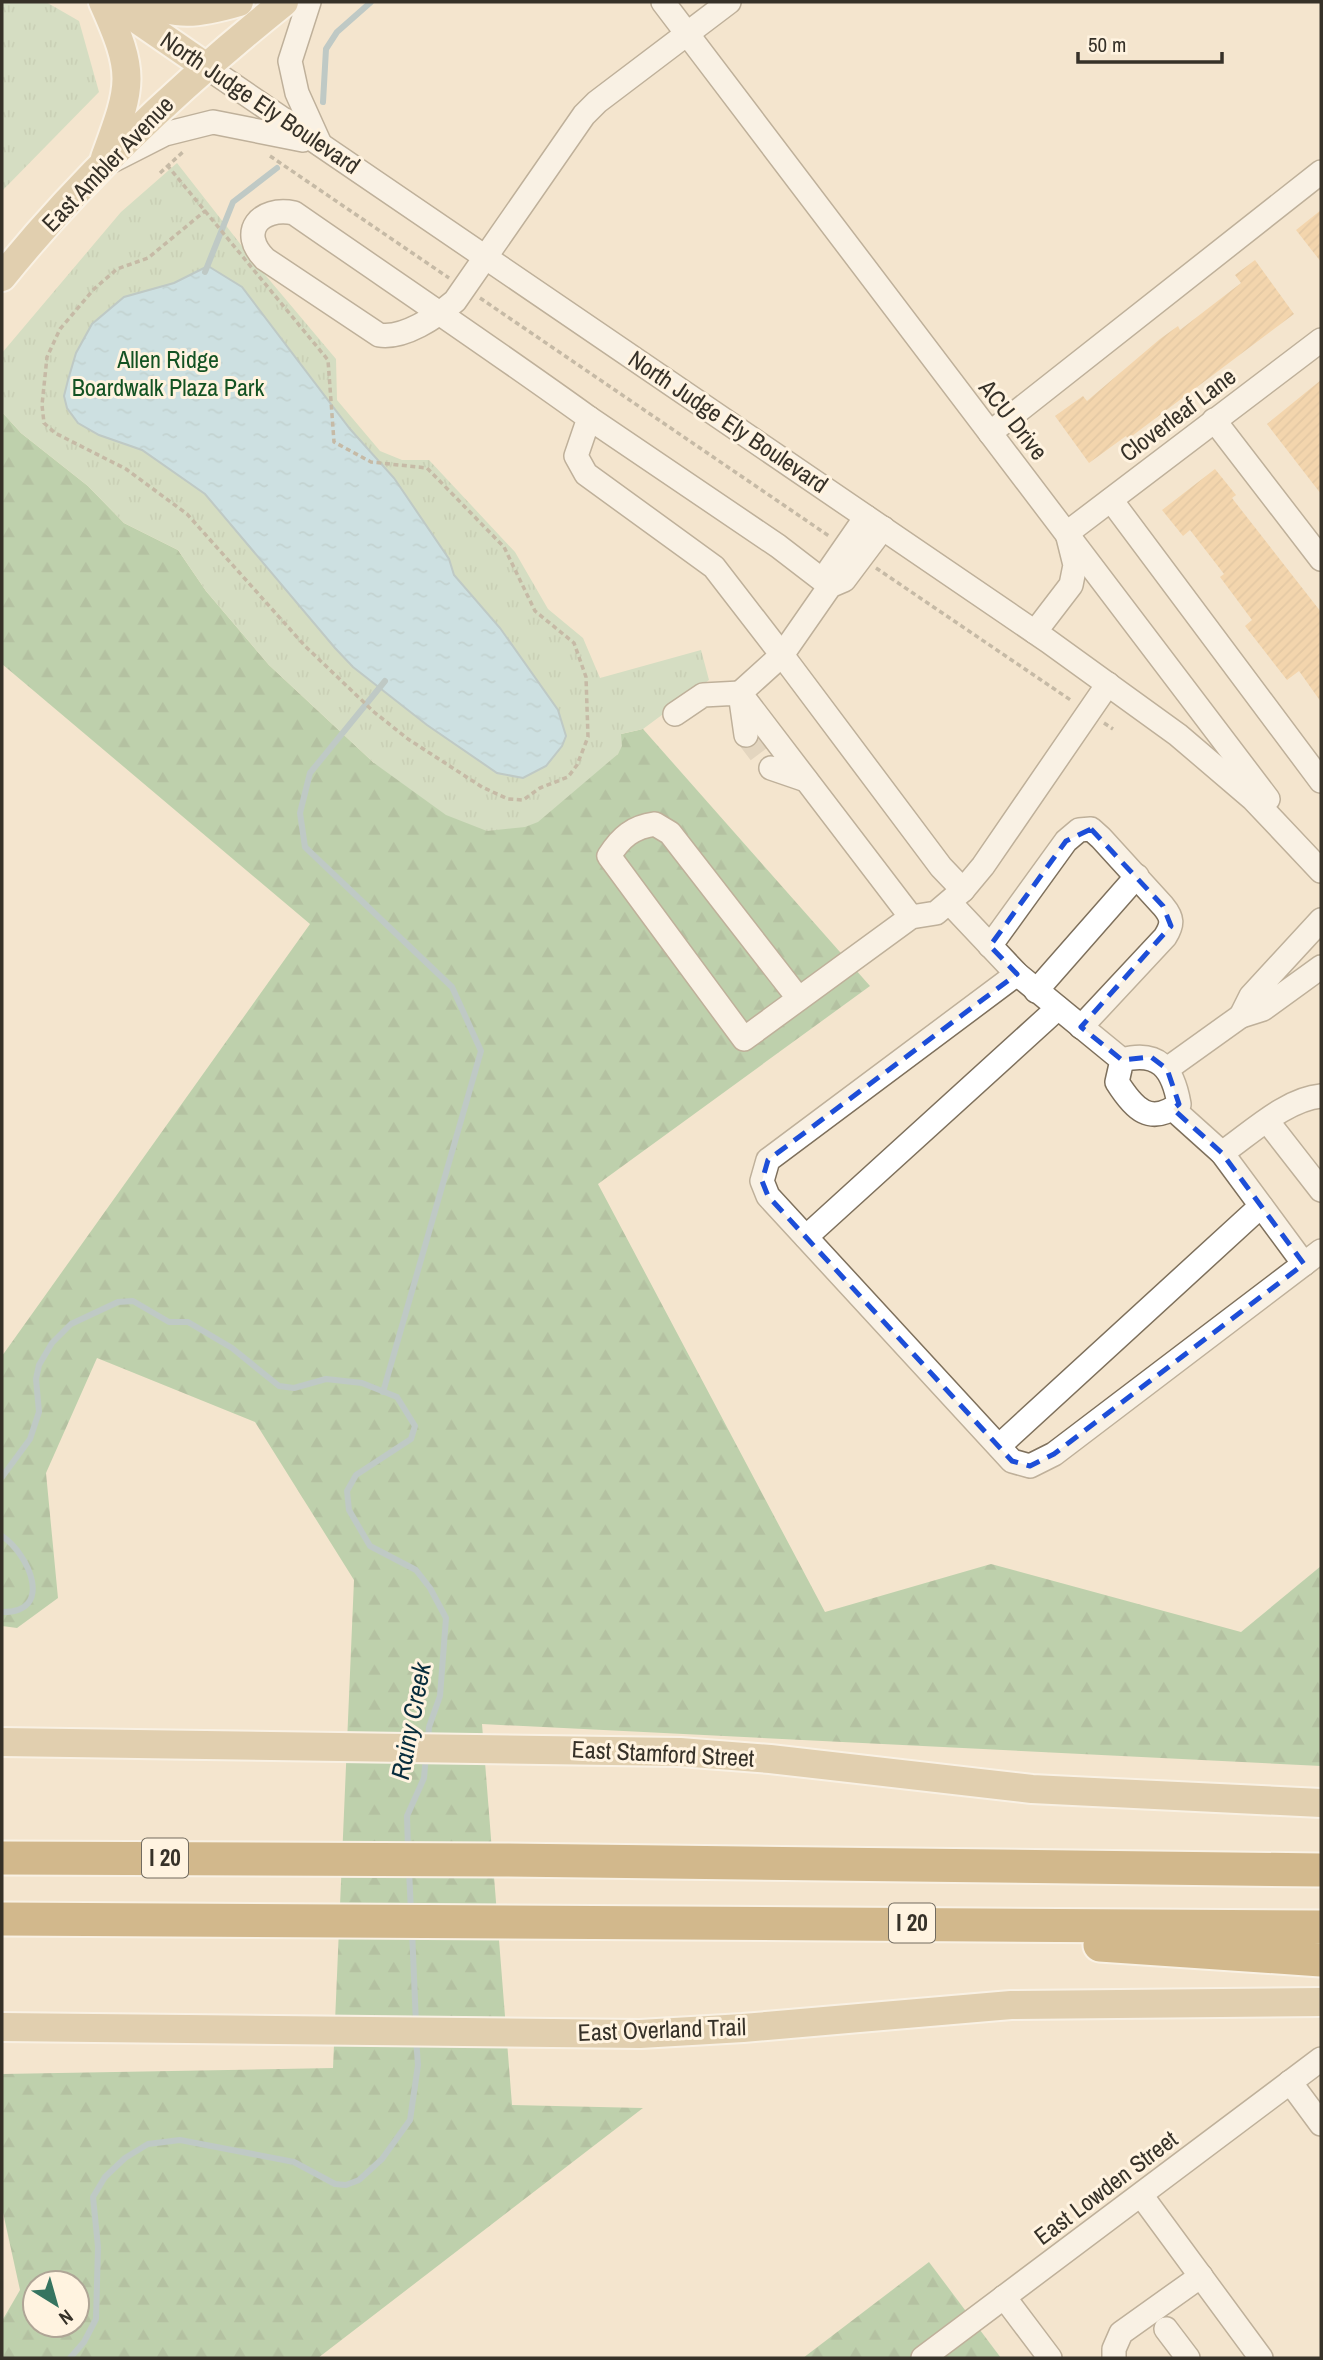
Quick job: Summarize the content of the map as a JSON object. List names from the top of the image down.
{
  "streets": {
    "highway": ["I 20"],
    "main road": [
      "North Judge Ely Boulevard",
      "East Ambler Avenue",
      "East Stamford Street",
      "East Overland Trail"
    ],
    "street": ["Cloverleaf Lane", "ACU Drive", "East Lowden Street"]
  },
  "crossings": [
    ["North Judge Ely Boulevard", "East Ambler Avenue"],
    ["North Judge Ely Boulevard", "ACU Drive"],
    ["Cloverleaf Lane", "ACU Drive"]
  ],
  "water": ["Rainy Creek"],
  "parks": ["Allen Ridge Boardwalk Plaza Park"],
  "scale_bar": "50 m",
  "north": "bottom right"
}
